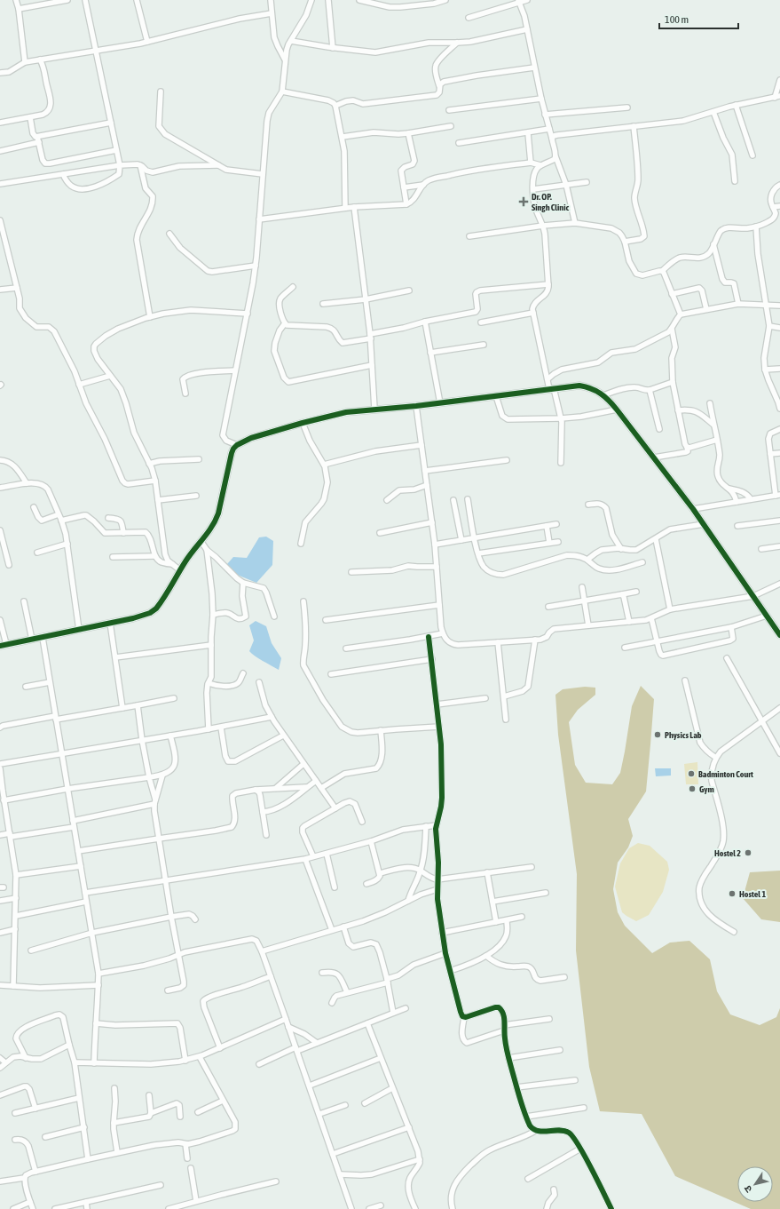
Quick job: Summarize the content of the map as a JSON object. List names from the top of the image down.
{
  "places": {
    "health": ["Dr. OP. Singh Clinic"],
    "other": [
      "Physics Lab",
      "Badminton Court",
      "Gym",
      "Hostel 2",
      "Hostel 1"
    ]
  },
  "scale_bar": "100 m",
  "north": "bottom left"
}
